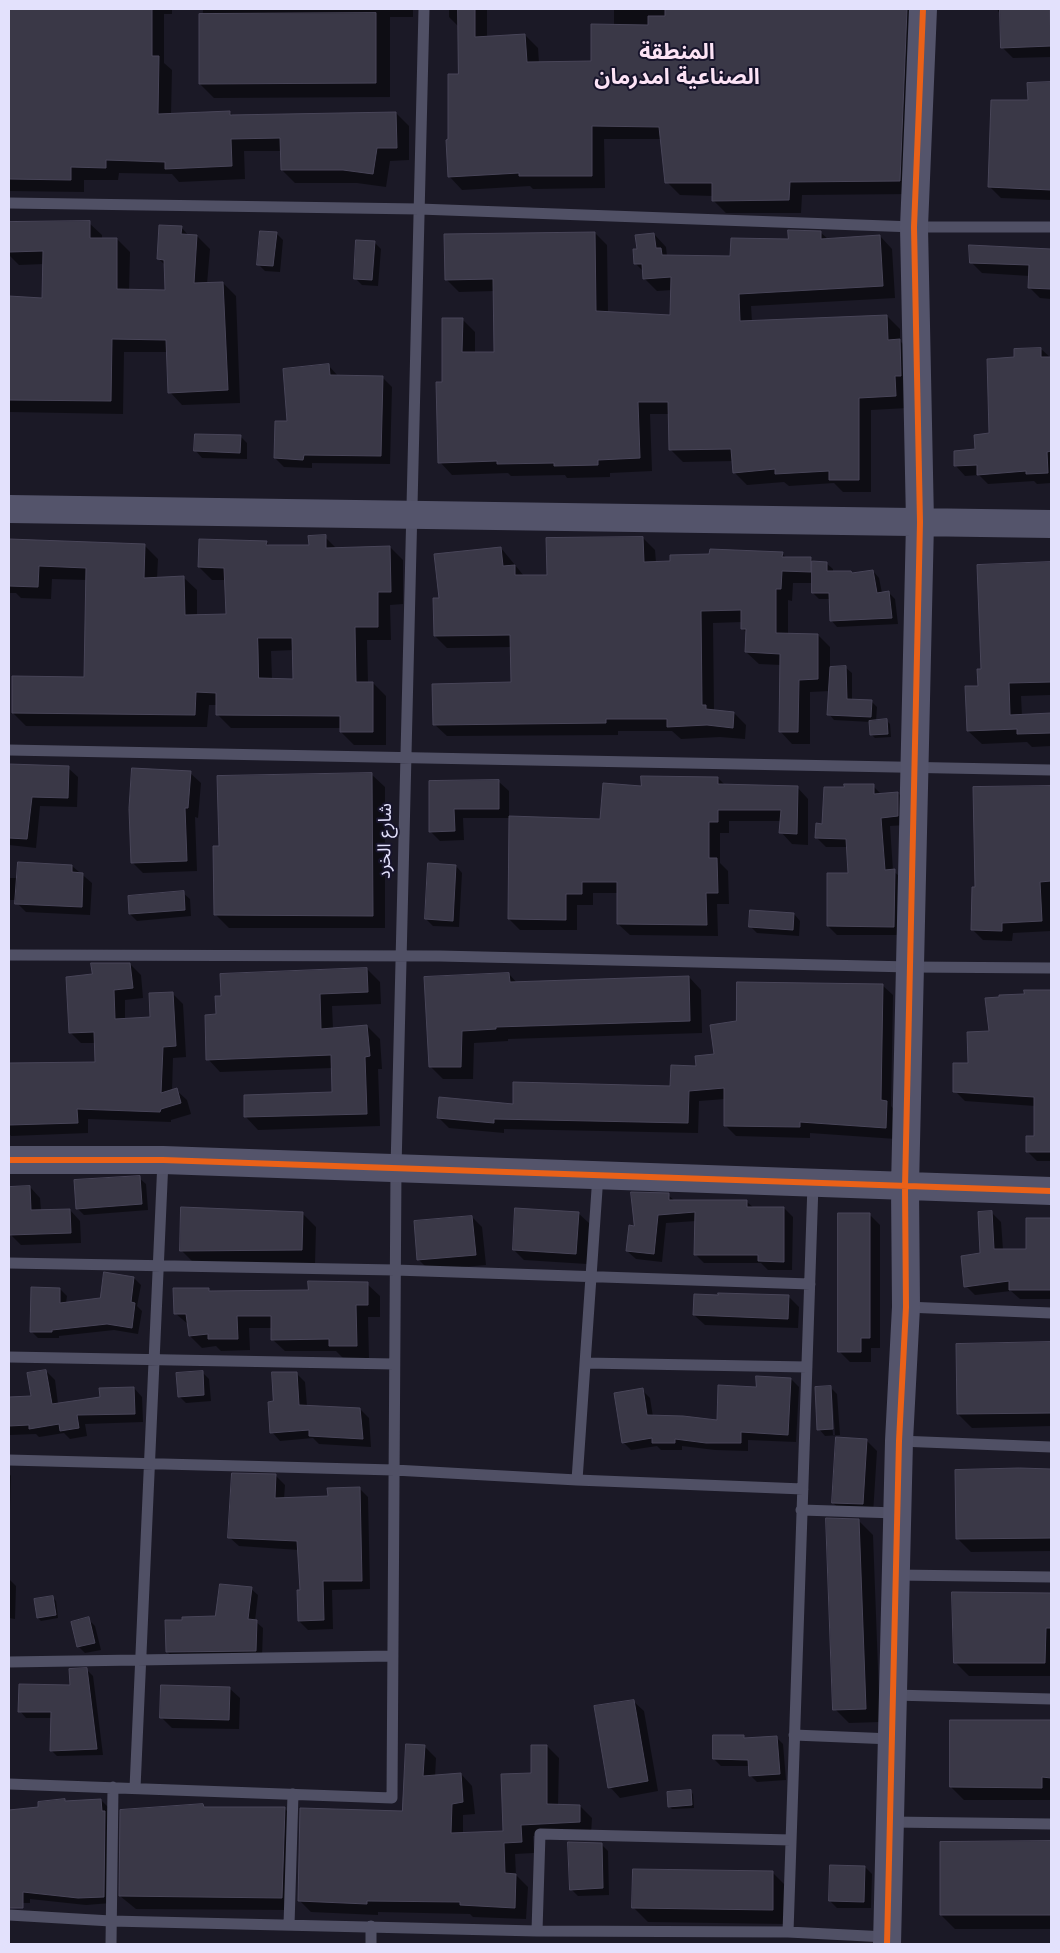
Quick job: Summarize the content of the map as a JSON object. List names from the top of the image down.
{
  "streets": {
    "lane": ["شارع الخرد"]
  },
  "districts": ["المنطقة الصناعية امدرمان"]
}
